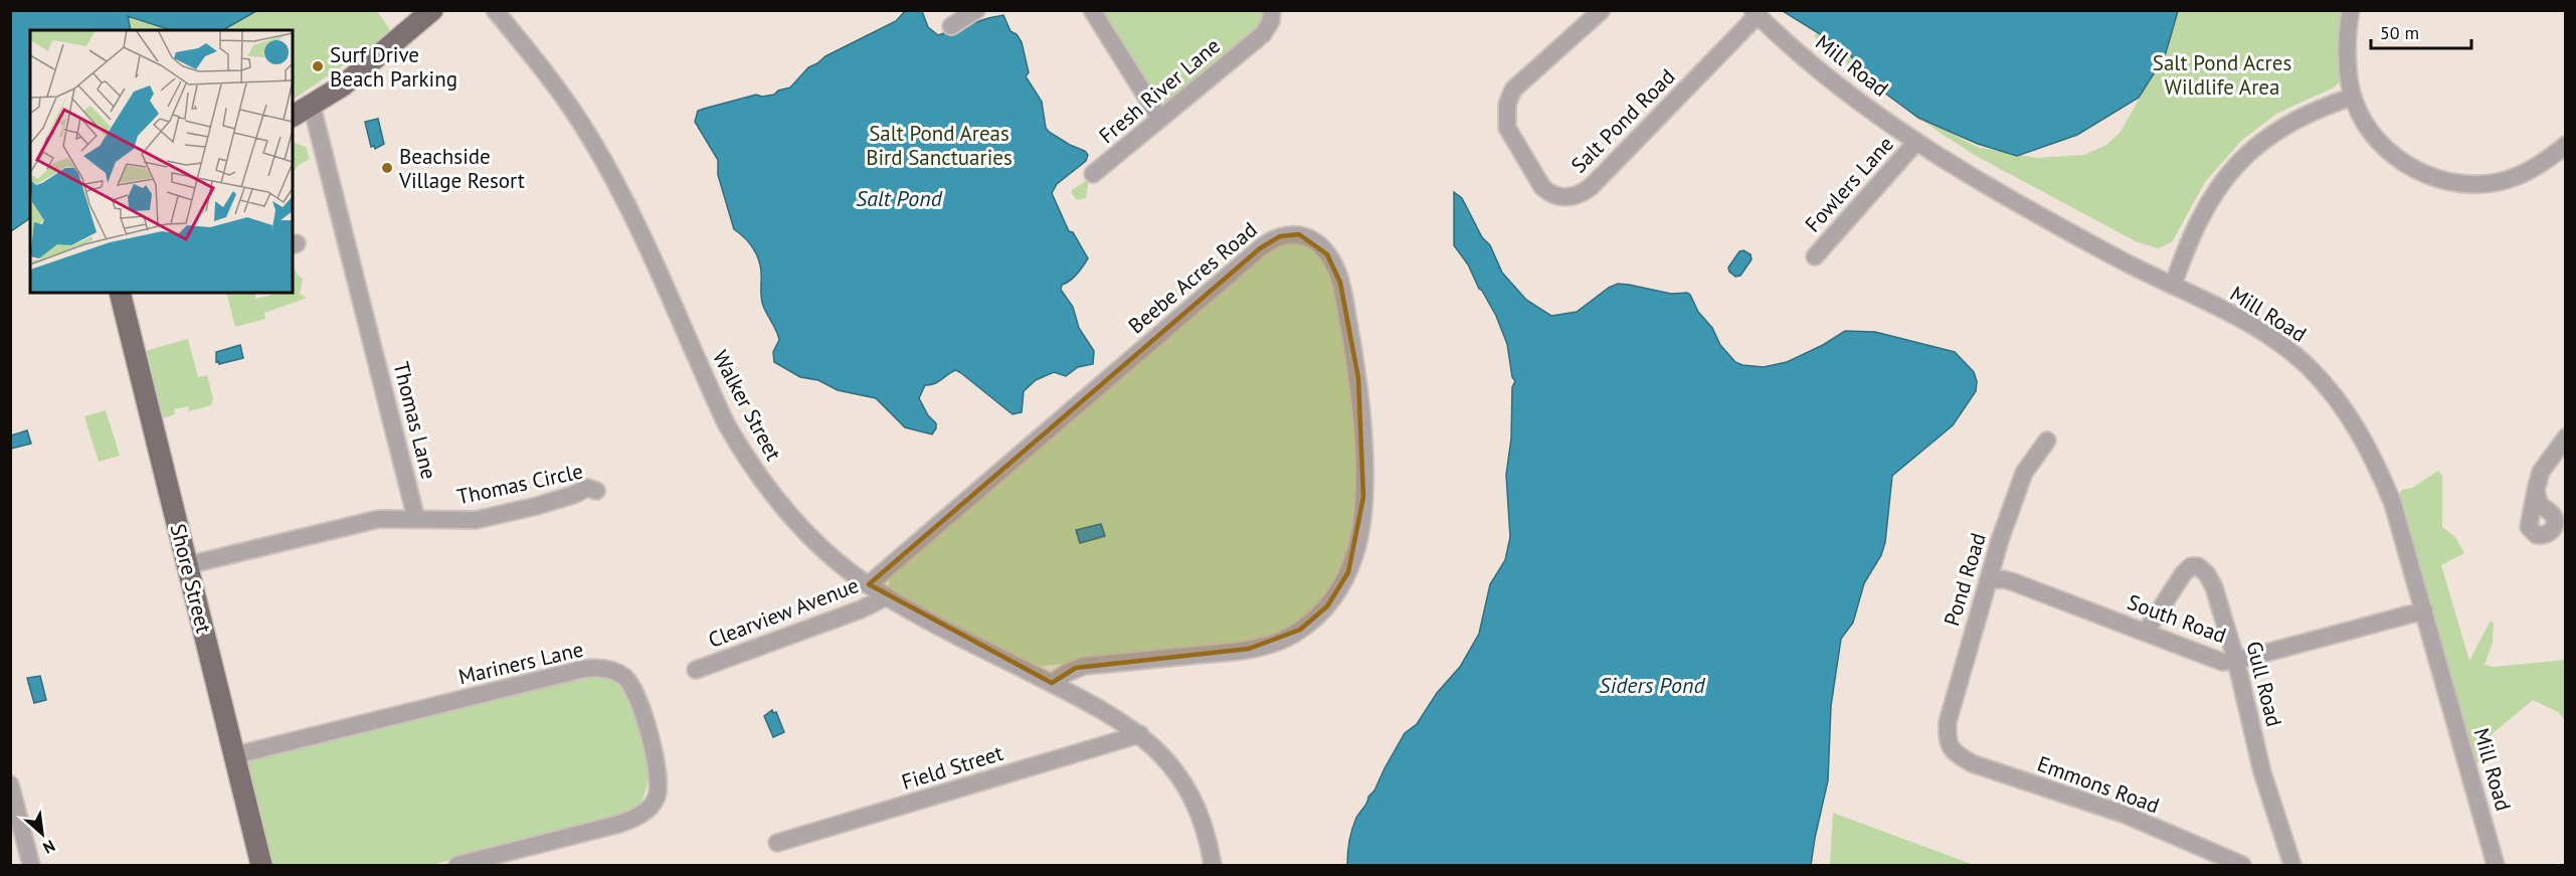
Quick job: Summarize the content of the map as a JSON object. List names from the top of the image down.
{
  "streets": {
    "main road": ["Shore Street"],
    "street": [
      "Mill Road",
      "Fresh River Lane",
      "Salt Pond Road",
      "Fowlers Lane",
      "Beebe Acres Road",
      "Walker Street",
      "Thomas Lane",
      "Thomas Circle",
      "Pond Road",
      "Clearview Avenue",
      "South Road",
      "Mariners Lane",
      "Gull Road",
      "Field Street",
      "Emmons Road"
    ]
  },
  "crossings": [
    ["Mill Road", "Salt Pond Road"],
    ["Mill Road", "Fowlers Lane"],
    ["Mill Road", "South Road"],
    ["Beebe Acres Road", "Walker Street"],
    ["Walker Street", "Clearview Avenue"],
    ["Walker Street", "Field Street"],
    ["Thomas Lane", "Thomas Circle"],
    ["Shore Street", "Mariners Lane"],
    ["Pond Road", "South Road"],
    ["Pond Road", "Emmons Road"],
    ["South Road", "Gull Road"]
  ],
  "water": ["Salt Pond", "Siders Pond"],
  "parks": ["Salt Pond Acres Wildlife Area", "Salt Pond Areas Bird Sanctuaries"],
  "places": ["Surf Drive Beach Parking", "Beachside Village Resort"],
  "scale_bar": "50 m",
  "north": "bottom right"
}
